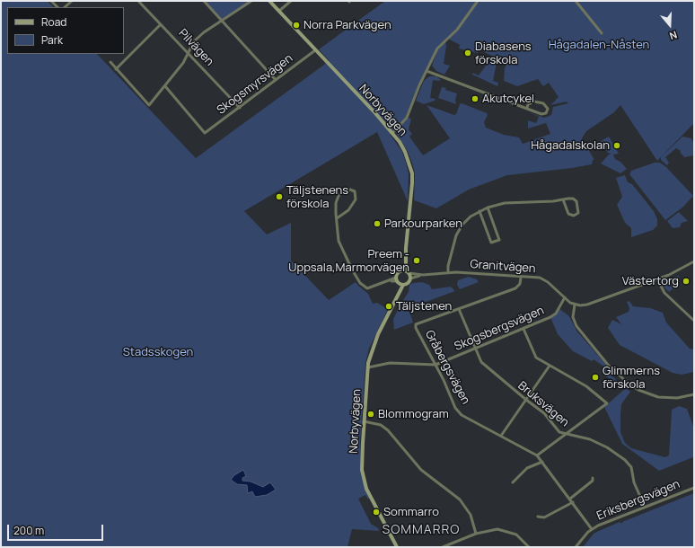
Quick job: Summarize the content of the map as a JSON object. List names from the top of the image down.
{
  "streets": {
    "street": [
      "Pilvägen",
      "Skogsmyrsvägen",
      "Norbyvägen",
      "Granitvägen",
      "Skogsbergsvägen",
      "Gråbergsvägen",
      "Bruksvägen",
      "Eriksbergsvägen"
    ]
  },
  "crossings": [
    ["Pilvägen", "Skogsmyrsvägen"],
    ["Skogsmyrsvägen", "Norbyvägen"],
    ["Norbyvägen", "Granitvägen"],
    ["Norbyvägen", "Skogsbergsvägen"],
    ["Granitvägen", "Skogsbergsvägen"],
    ["Skogsbergsvägen", "Gråbergsvägen"],
    ["Skogsbergsvägen", "Bruksvägen"],
    ["Gråbergsvägen", "Bruksvägen"],
    ["Gråbergsvägen", "Eriksbergsvägen"],
    ["Bruksvägen", "Eriksbergsvägen"]
  ],
  "districts": ["SOMMARRO"],
  "parks": ["Hågadalen-Nåsten", "Stadsskogen"],
  "places": [
    "Norra Parkvägen",
    "Diabasens förskola",
    "Akutcykel",
    "Hågadalskolan",
    "Täljstenens förskola",
    "Parkourparken",
    "Preem - Uppsala,Marmorvägen",
    "Västertorg",
    "Täljstenen",
    "Glimmerns förskola",
    "Blommogram",
    "Sommarro"
  ],
  "legend": ["Road", "Park"],
  "scale_bar": "200 m",
  "north": "bottom"
}
